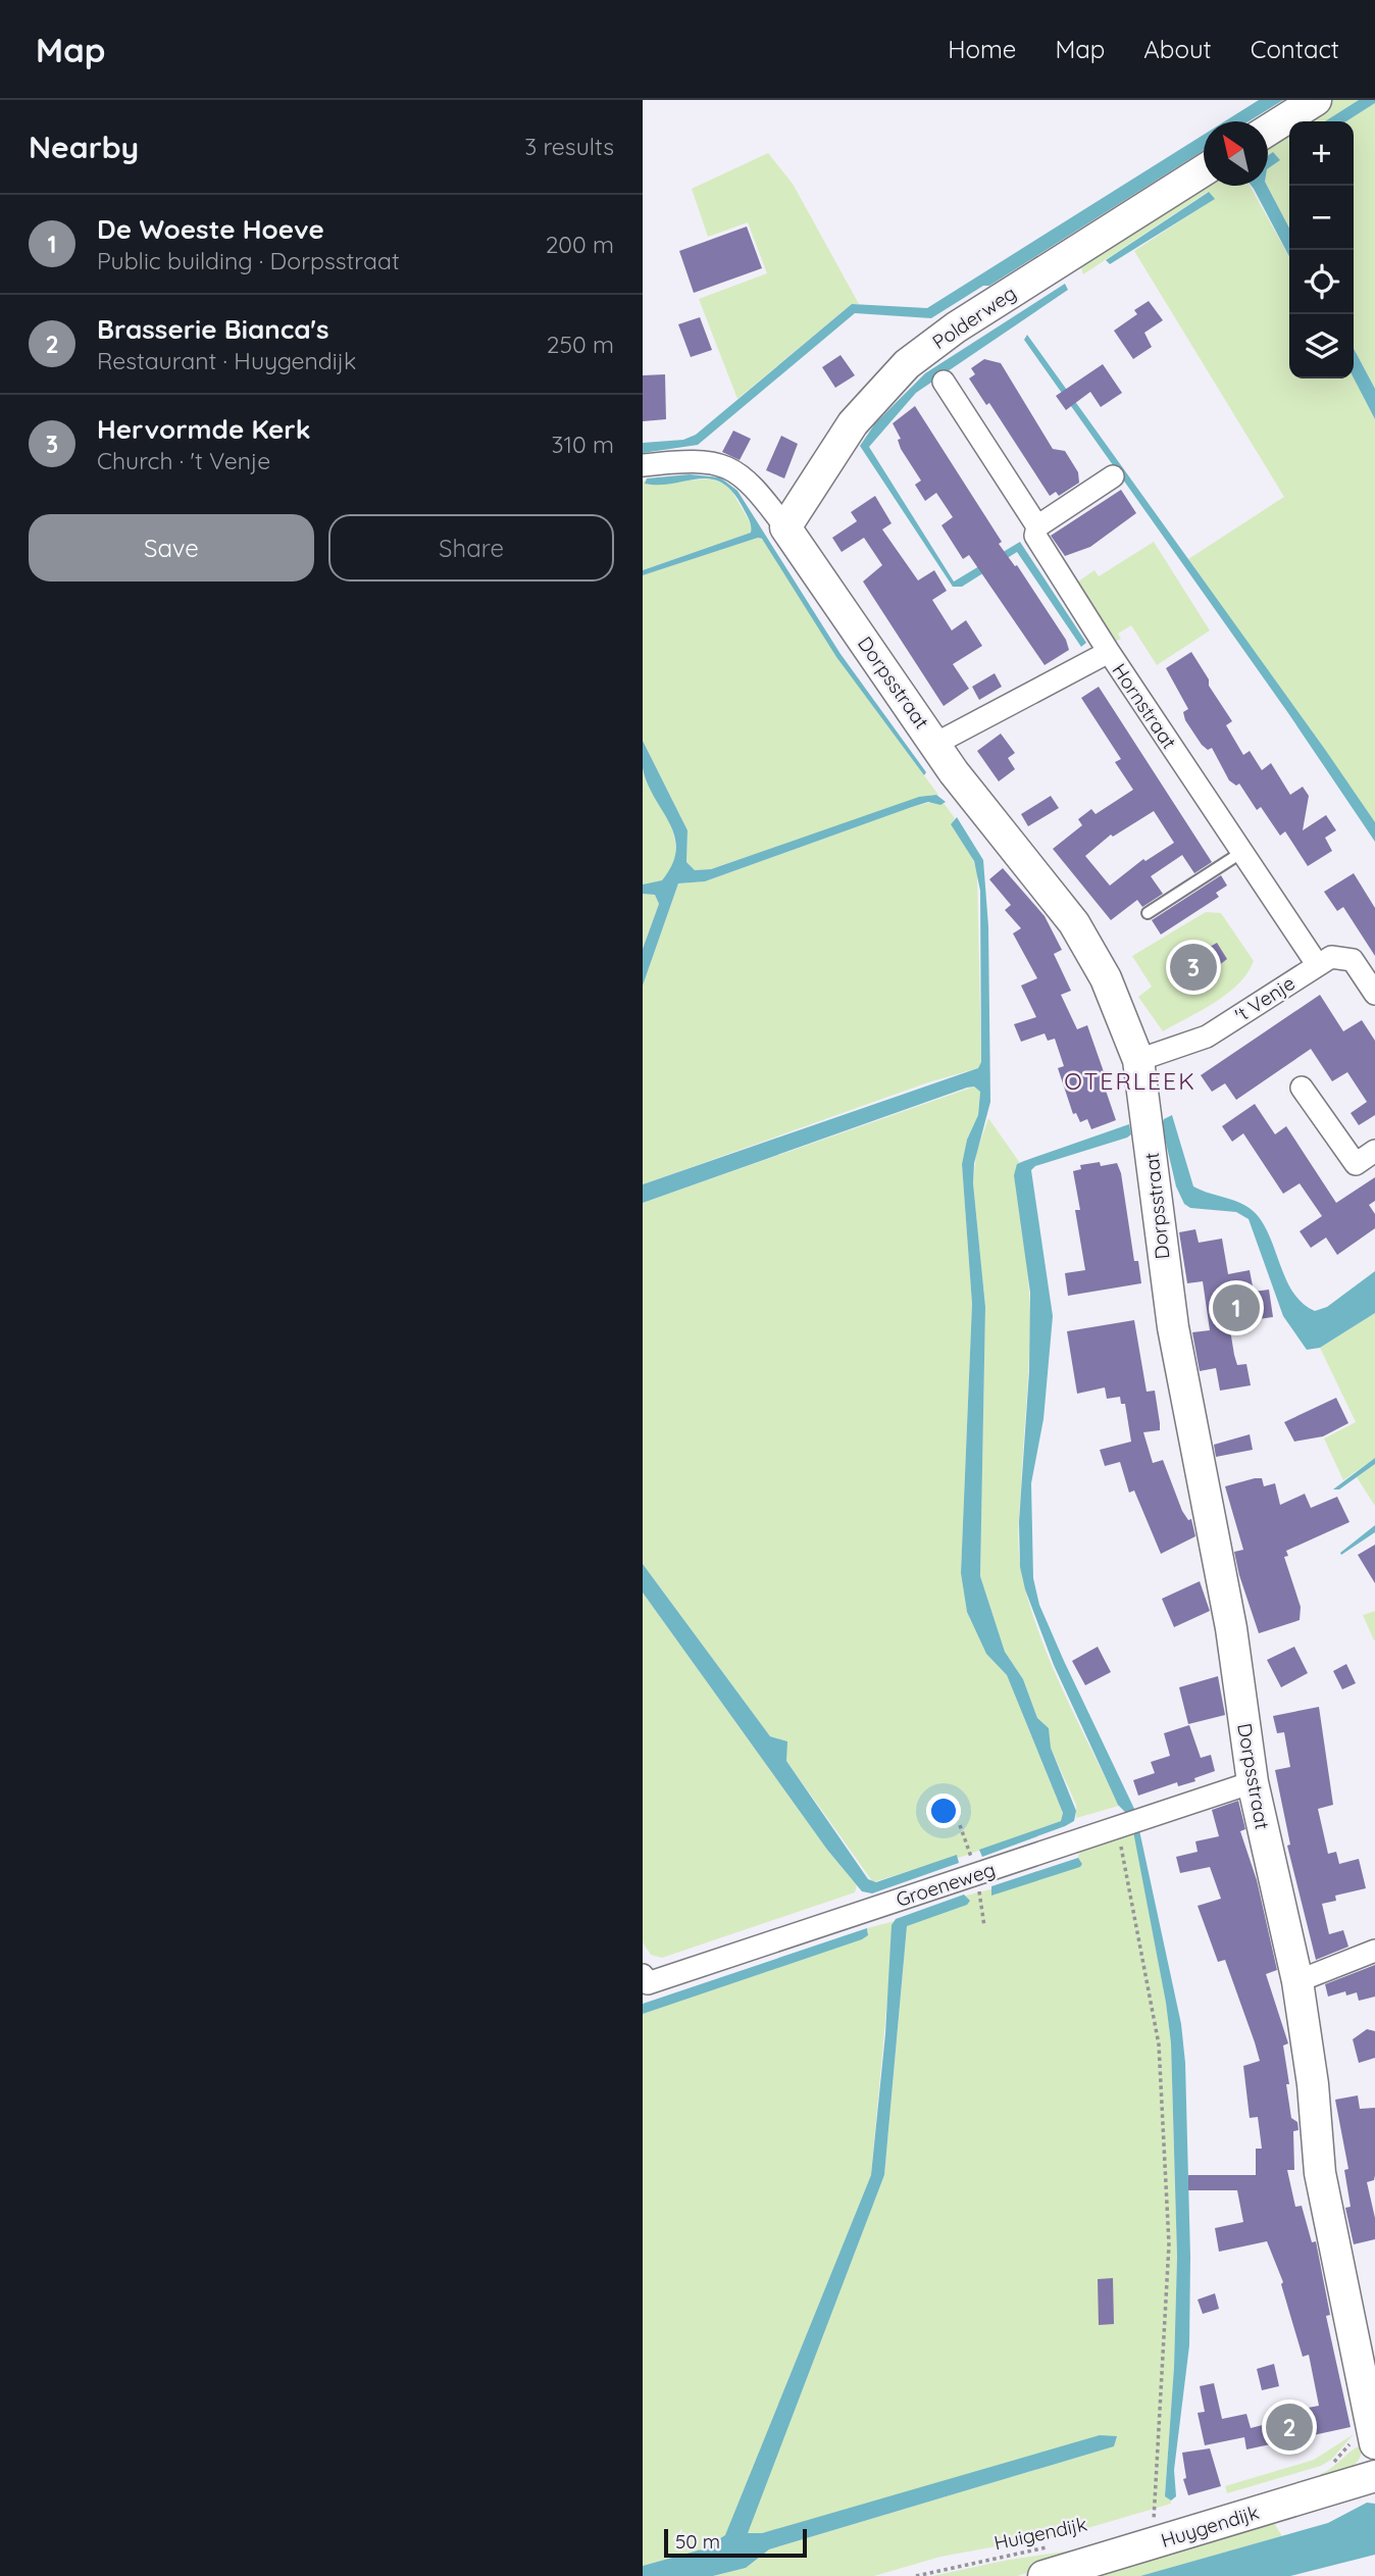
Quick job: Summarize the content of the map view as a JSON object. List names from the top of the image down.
{
  "streets": {
    "street": [
      "Polderweg",
      "Dorpsstraat",
      "Hornstraat",
      "'t Venje",
      "Groeneweg",
      "Huygendijk"
    ],
    "path": ["Huigendijk"]
  },
  "crossings": [
    ["Polderweg", "Dorpsstraat"],
    ["Dorpsstraat", "Hornstraat"],
    ["Dorpsstraat", "'t Venje"],
    ["Dorpsstraat", "Groeneweg"],
    ["Hornstraat", "'t Venje"]
  ],
  "districts": ["OTERLEEK"],
  "scale_bar": "50 m",
  "north": "top left",
  "page": {
    "header": "Map",
    "nav": [
      "Home",
      "Map",
      "About",
      "Contact"
    ],
    "heading": ["Nearby", "3 results"],
    "map_buttons": ["+", "−"],
    "list": [
      {
        "mark": "1",
        "name": "De Woeste Hoeve",
        "note": "Public building · Dorpsstraat",
        "value": "200 m"
      },
      {
        "mark": "2",
        "name": "Brasserie Bianca's",
        "note": "Restaurant · Huygendijk",
        "value": "250 m"
      },
      {
        "mark": "3",
        "name": "Hervormde Kerk",
        "note": "Church · 't Venje",
        "value": "310 m"
      }
    ],
    "buttons": ["Save", "Share"],
    "pins": ["3", "1", "2"],
    "scale": "50 m"
  }
}
